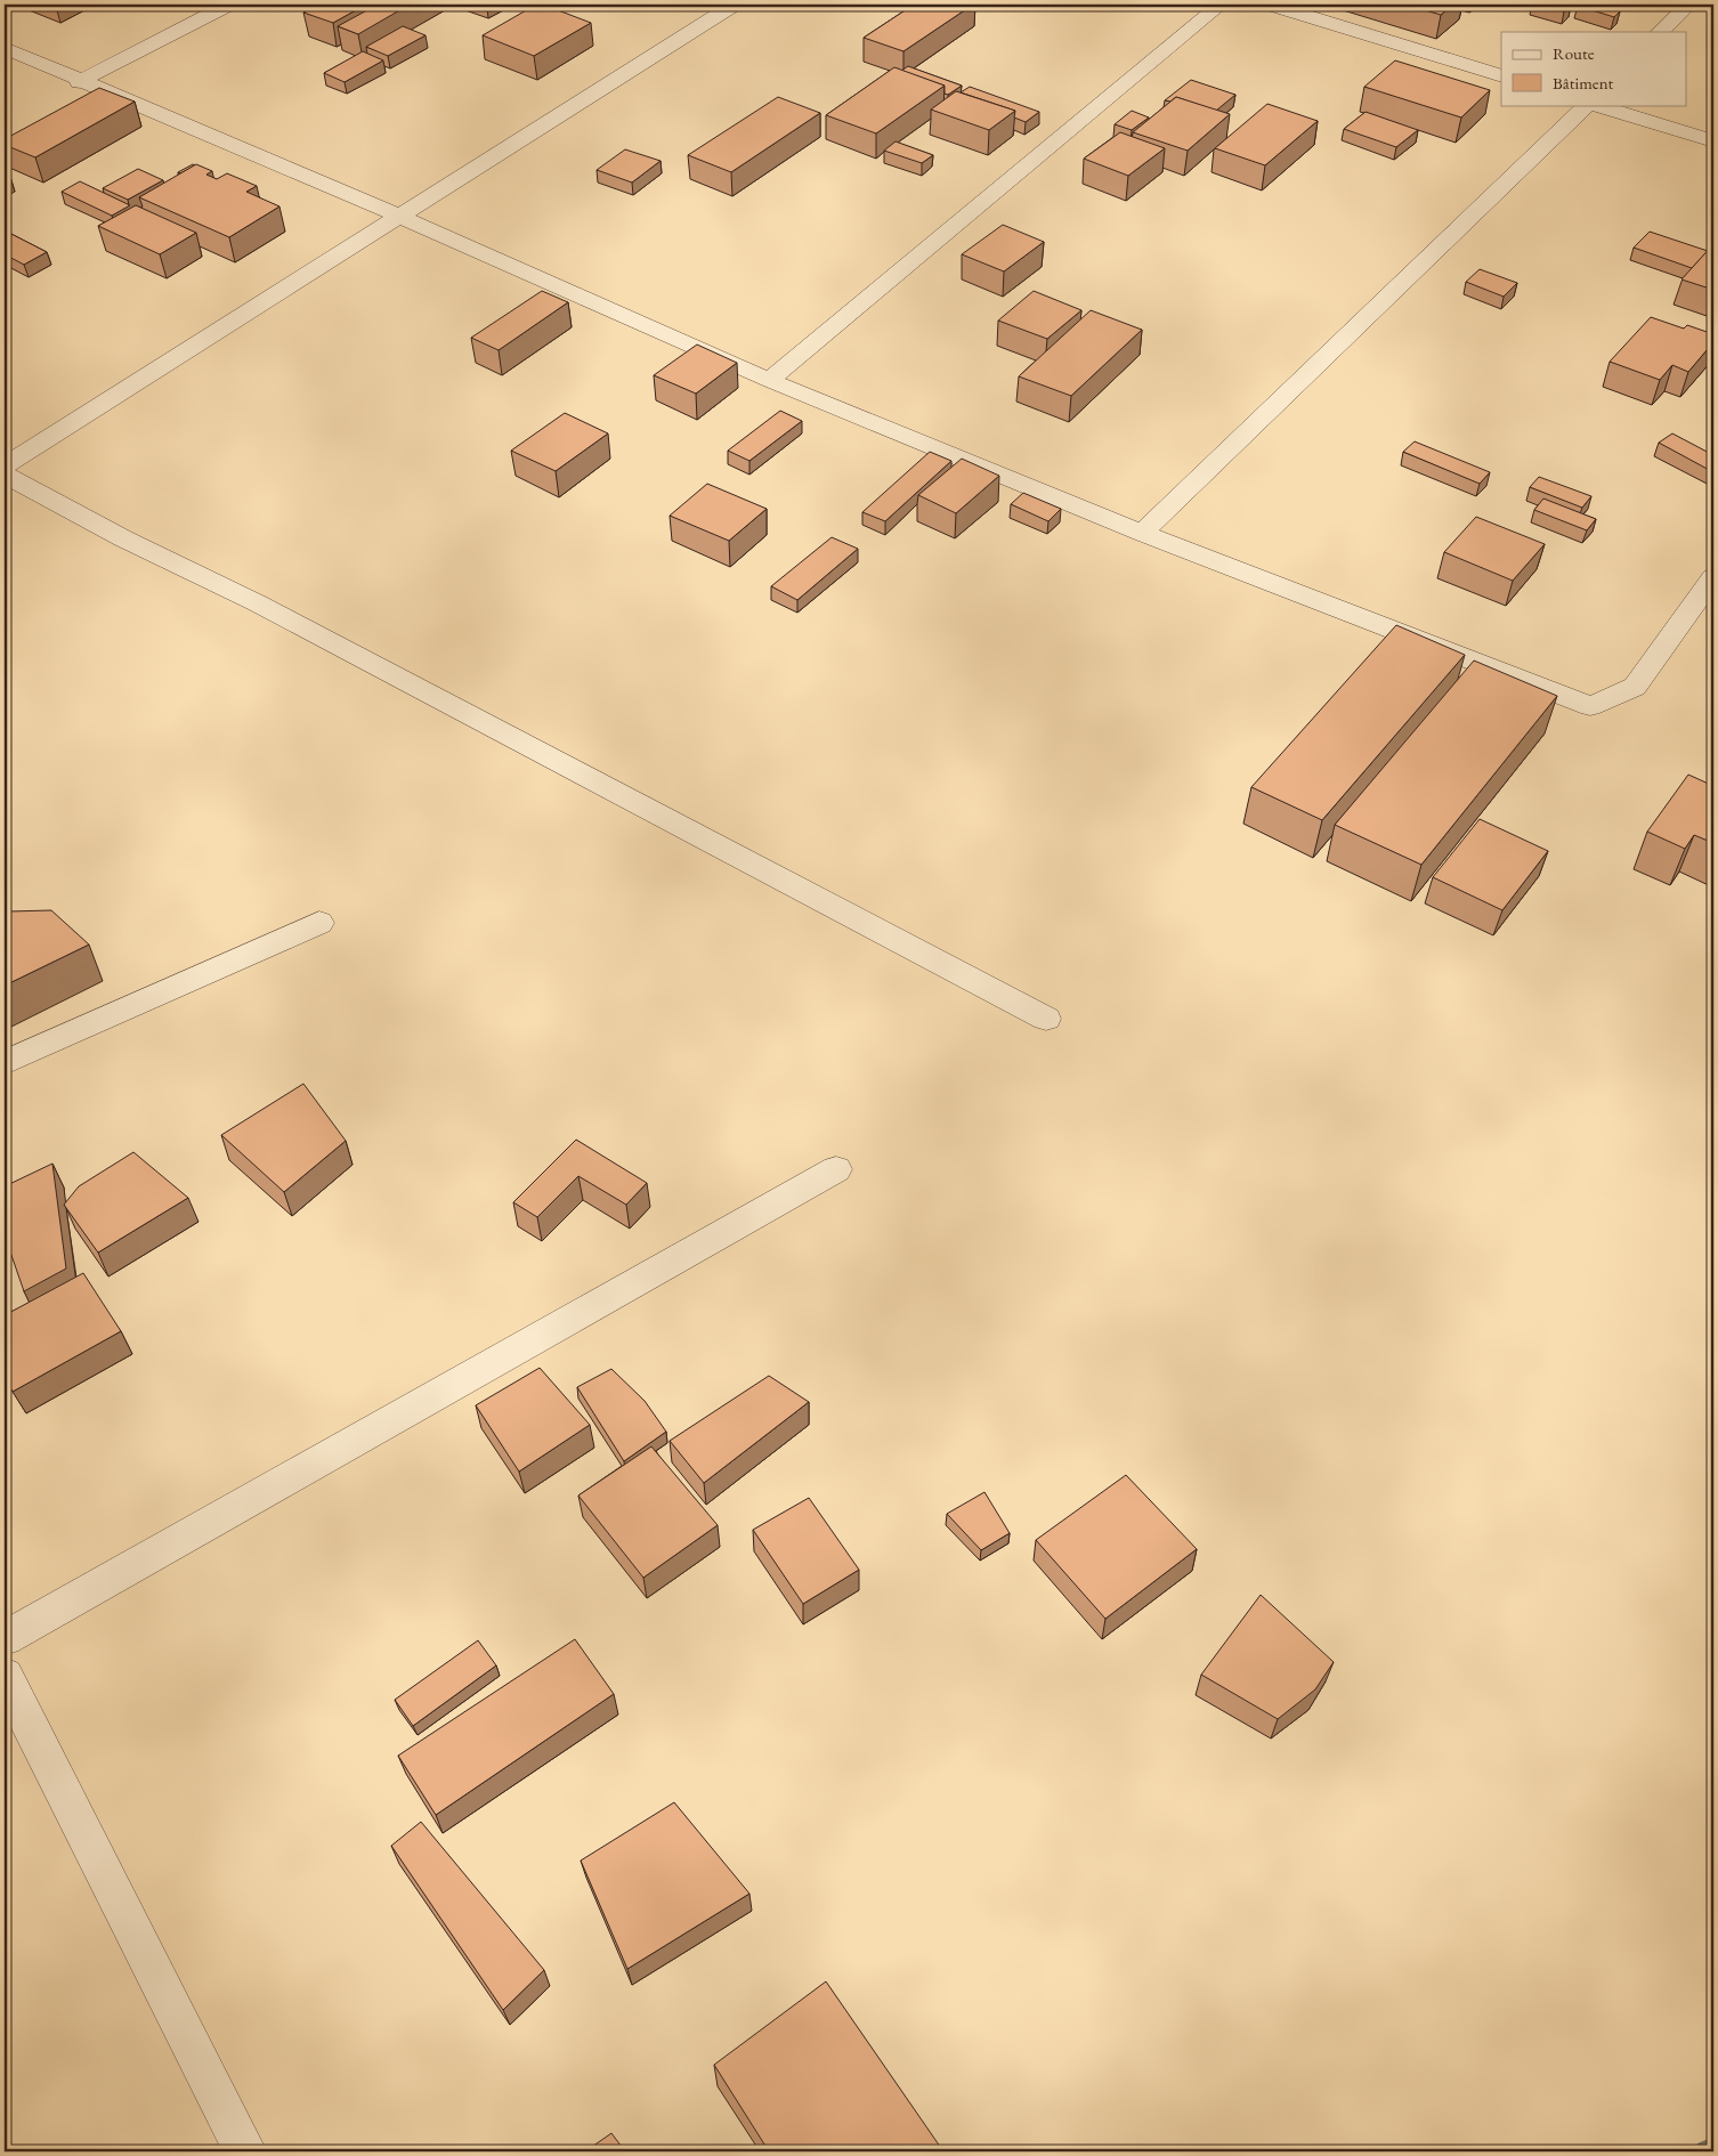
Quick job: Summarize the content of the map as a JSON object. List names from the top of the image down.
{
  "legend": ["Route", "Bâtiment"]
}
